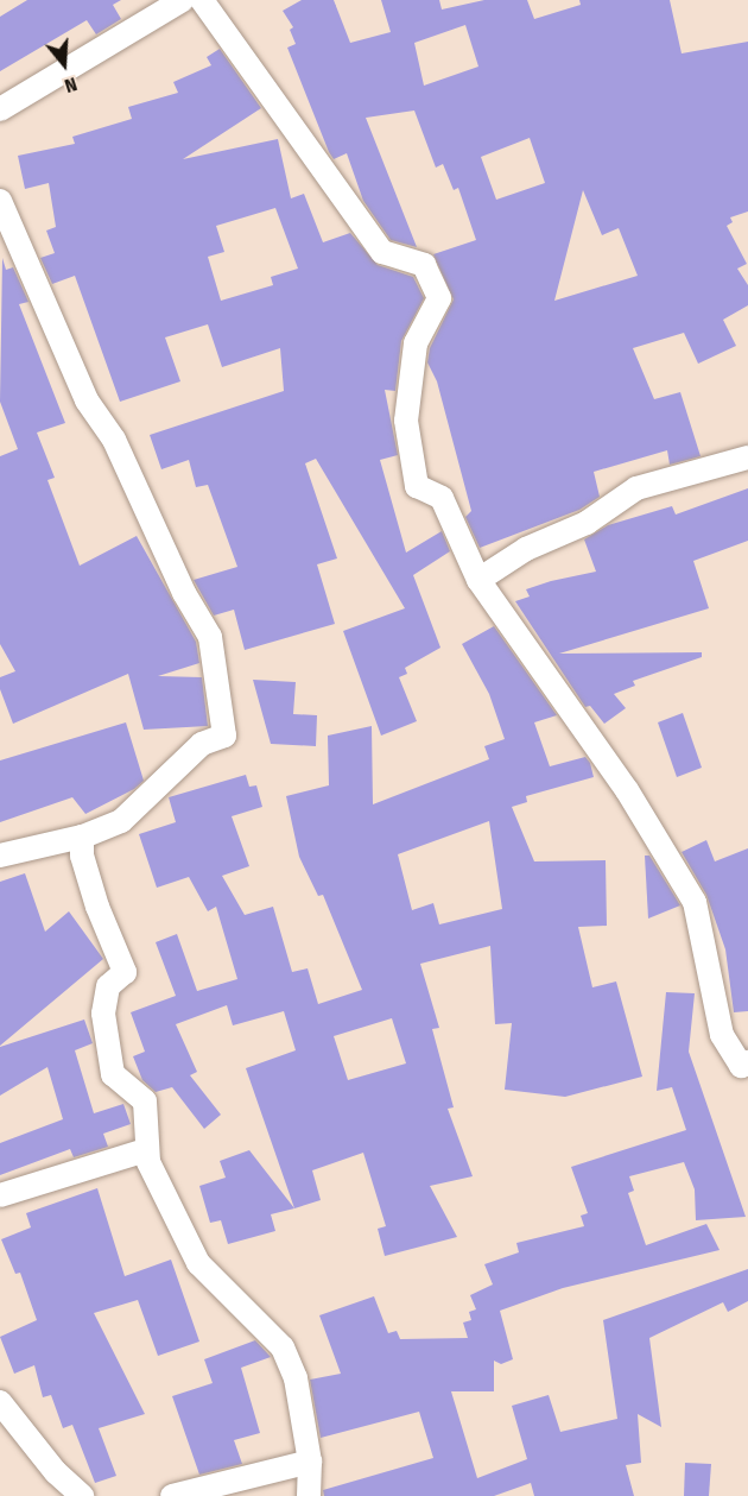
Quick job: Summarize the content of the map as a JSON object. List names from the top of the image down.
{
  "north": "bottom"
}
